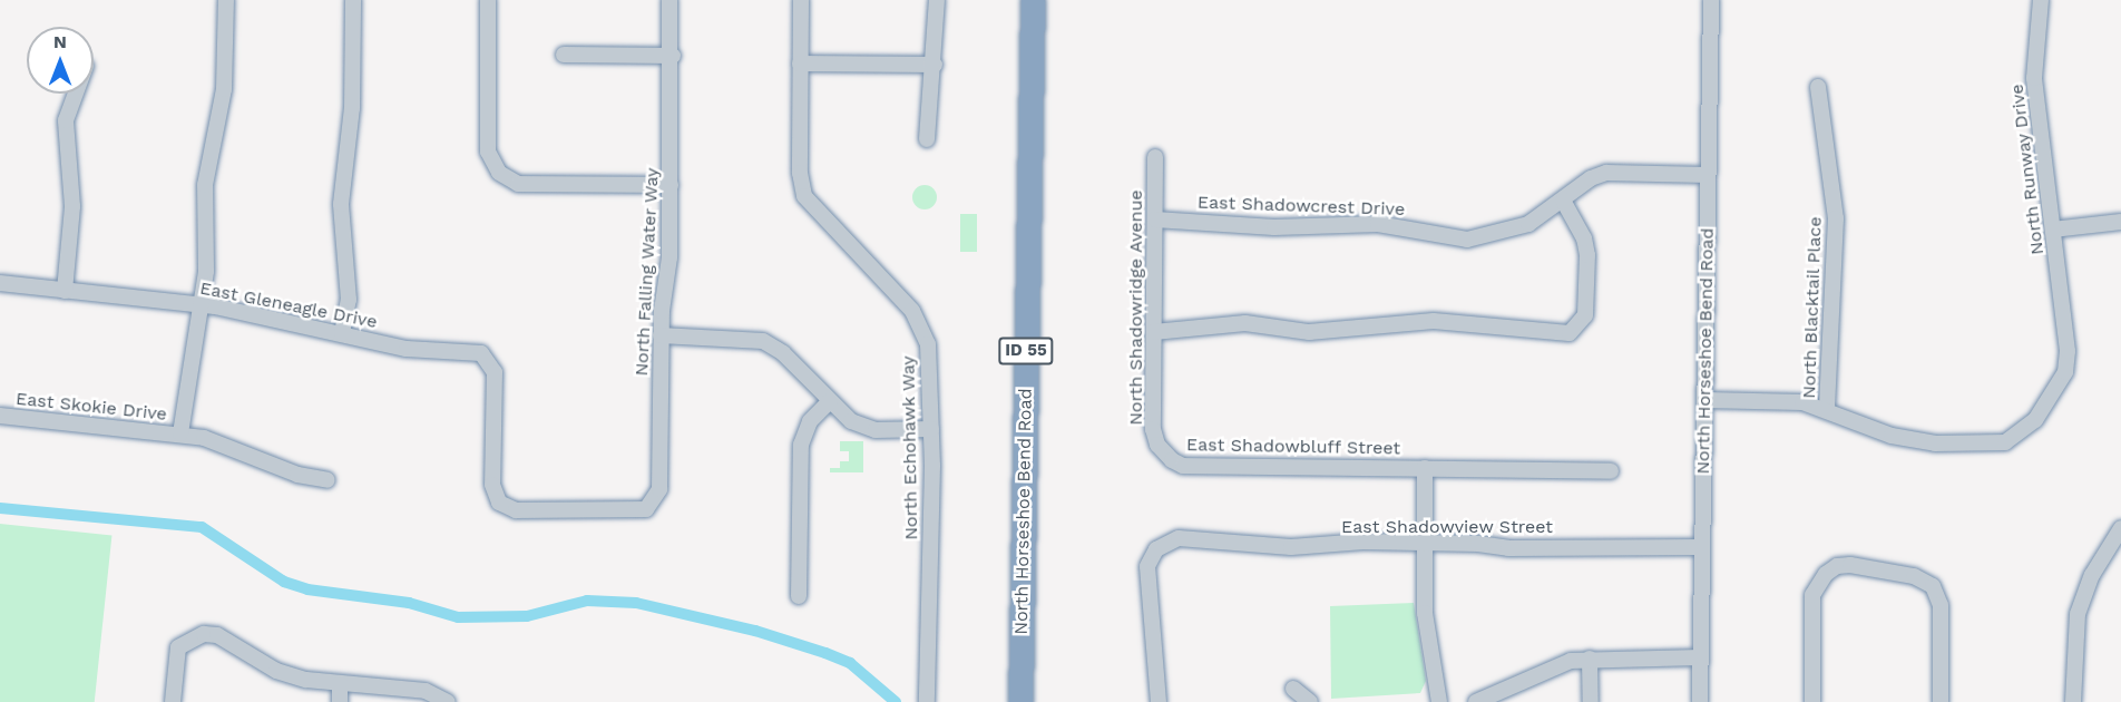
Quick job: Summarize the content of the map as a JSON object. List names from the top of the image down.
{
  "streets": {
    "highway": ["ID 55", "North Horseshoe Bend Road"],
    "street": [
      "North Runway Drive",
      "East Shadowcrest Drive",
      "North Falling Water Way",
      "East Gleneagle Drive",
      "North Shadowridge Avenue",
      "North Blacktail Place",
      "East Skokie Drive",
      "East Shadowbluff Street",
      "North Echohawk Way",
      "East Shadowview Street"
    ]
  },
  "crossings": [
    ["North Runway Drive", "North Blacktail Place"],
    ["North Runway Drive", "North Horseshoe Bend Road"],
    ["East Shadowcrest Drive", "North Shadowridge Avenue"],
    ["East Shadowcrest Drive", "North Horseshoe Bend Road"],
    ["North Falling Water Way", "East Gleneagle Drive"],
    ["North Shadowridge Avenue", "East Shadowbluff Street"],
    ["North Horseshoe Bend Road", "East Shadowview Street"]
  ],
  "north": "top"
}
